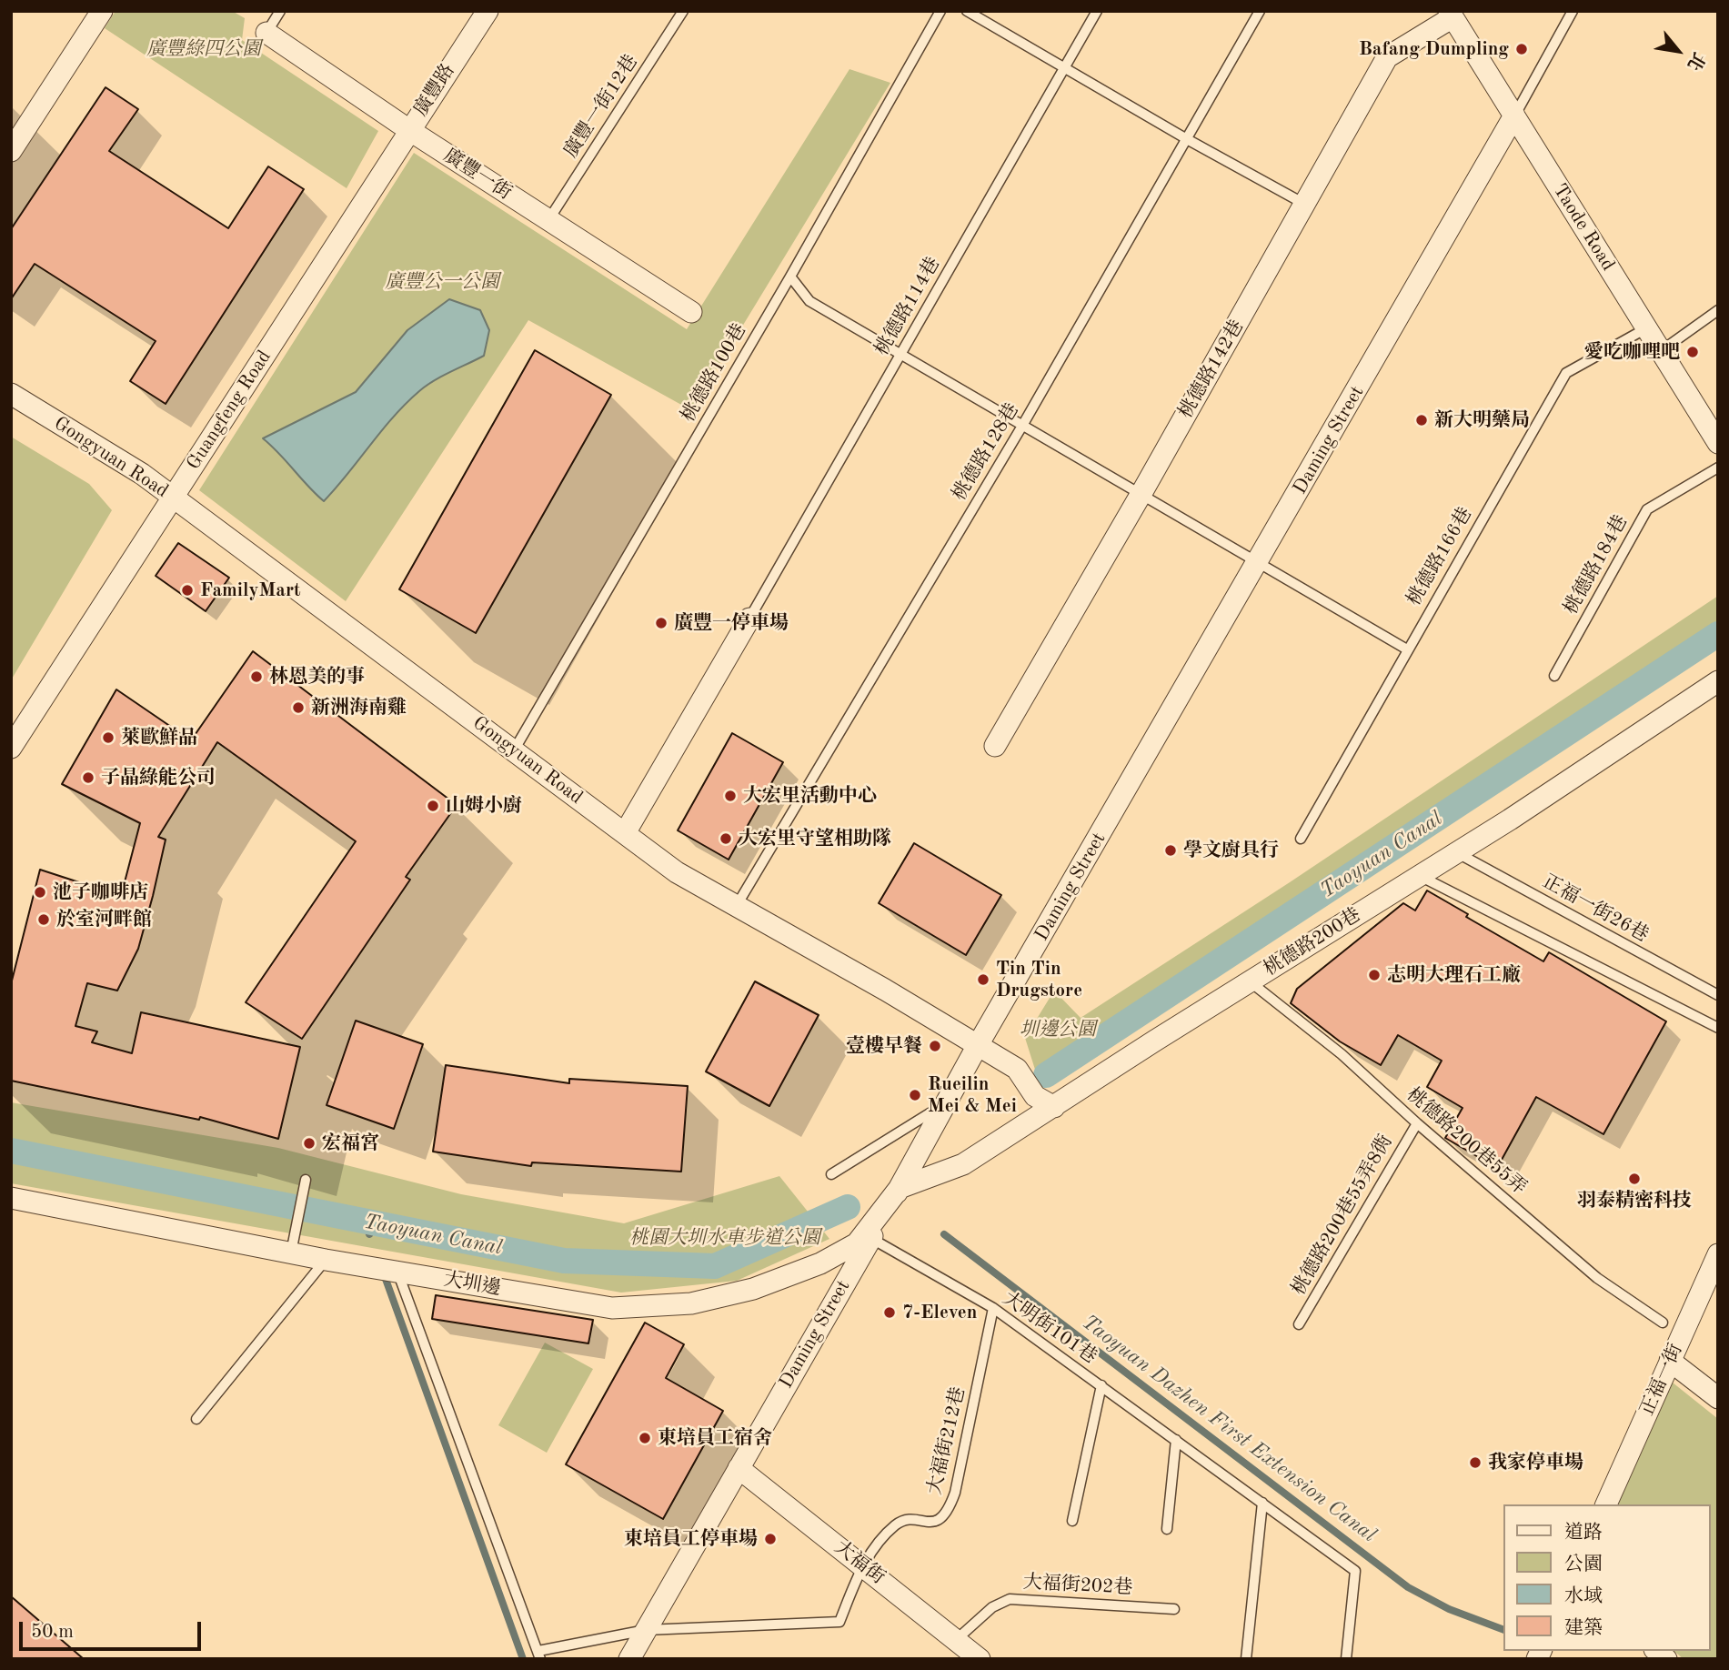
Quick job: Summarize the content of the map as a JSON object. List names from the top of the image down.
{
  "streets": {
    "street": [
      "廣豐路",
      "廣豐一街",
      "Taode Road",
      "桃德路142巷",
      "Guangfeng Road",
      "Daming Street",
      "Gongyuan Road",
      "桃德路200巷",
      "大圳邊",
      "正福一街",
      "大福街"
    ],
    "lane": [
      "廣豐一街12巷",
      "桃德路114巷",
      "桃德路100巷",
      "桃德路128巷",
      "桃德路166巷",
      "桃德路184巷",
      "正福一街26巷",
      "桃德路200巷55弄",
      "桃德路200巷55弄8衖",
      "大明街101巷",
      "大福街212巷",
      "大福街202巷"
    ]
  },
  "crossings": [
    ["廣豐路", "廣豐一街"],
    ["廣豐路", "Guangfeng Road"],
    ["廣豐一街12巷", "廣豐一街"],
    ["廣豐一街", "Guangfeng Road"],
    ["Taode Road", "桃德路142巷"],
    ["Taode Road", "Daming Street"],
    ["Taode Road", "桃德路166巷"],
    ["桃德路100巷", "Gongyuan Road"],
    ["Guangfeng Road", "Gongyuan Road"],
    ["Daming Street", "Gongyuan Road"],
    ["Daming Street", "桃德路200巷"],
    ["Daming Street", "大圳邊"],
    ["Daming Street", "大明街101巷"],
    ["Daming Street", "大福街212巷"],
    ["Daming Street", "大福街"],
    ["桃德路128巷", "Gongyuan Road"],
    ["Gongyuan Road", "桃德路200巷"],
    ["正福一街26巷", "桃德路200巷"],
    ["桃德路200巷", "桃德路200巷55弄"],
    ["桃德路200巷", "大圳邊"],
    ["桃德路200巷55弄", "桃德路200巷55弄8衖"],
    ["大明街101巷", "大福街212巷"],
    ["大福街212巷", "大福街"],
    ["大福街", "大福街202巷"]
  ],
  "water": ["Taoyuan Canal", "Taoyuan Dazhen First Extension Canal"],
  "parks": [
    "廣豐綠四公園",
    "廣豐公一公園",
    "圳邊公園",
    "桃園大圳水車步道公園"
  ],
  "places": [
    "Bafang Dumpling",
    "愛吃咖哩吧",
    "新大明藥局",
    "FamilyMart",
    "廣豐一停車場",
    "林恩美的事",
    "新洲海南雞",
    "萊歐鮮品",
    "子晶綠能公司",
    "大宏里活動中心",
    "山姆小廚",
    "大宏里守望相助隊",
    "學文廚具行",
    "池子咖啡店",
    "於室河畔館",
    "志明大理石工廠",
    "Tin Tin Drugstore",
    "壹樓早餐",
    "Rueilin Mei & Mei",
    "宏福宮",
    "羽泰精密科技",
    "7-Eleven",
    "東培員工宿舍",
    "我家停車場",
    "東培員工停車場"
  ],
  "legend": [
    "道路",
    "公園",
    "水域",
    "建築"
  ],
  "scale_bar": "50 m",
  "north": "bottom right"
}
